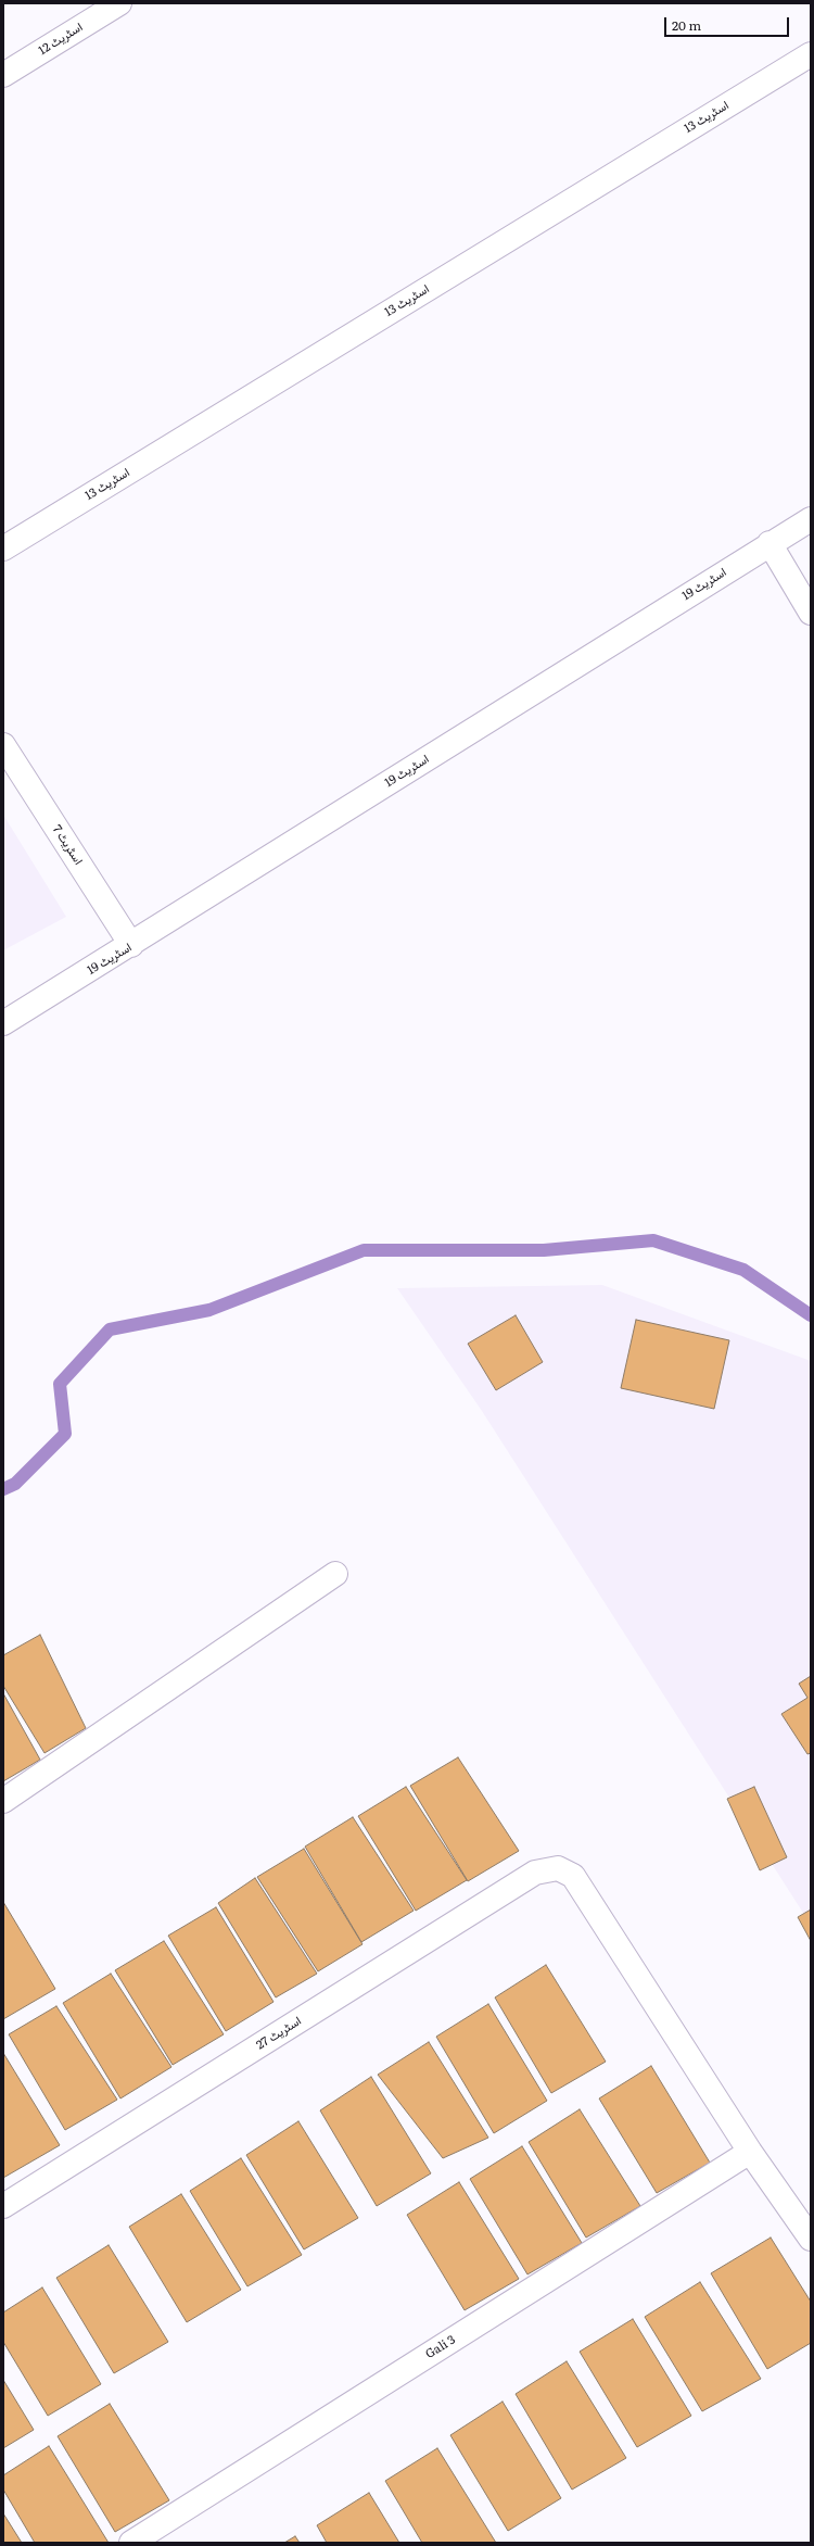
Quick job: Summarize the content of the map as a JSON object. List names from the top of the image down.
{
  "streets": {
    "street": [
      "اسٹریٹ 12",
      "اسٹریٹ 13",
      "اسٹریٹ 19",
      "اسٹریٹ 7",
      "اسٹریٹ 27",
      "Gali 3"
    ]
  },
  "crossings": [
    ["اسٹریٹ 19", "اسٹریٹ 7"],
    ["اسٹریٹ 27", "Gali 3"]
  ],
  "scale_bar": "20 m"
}
